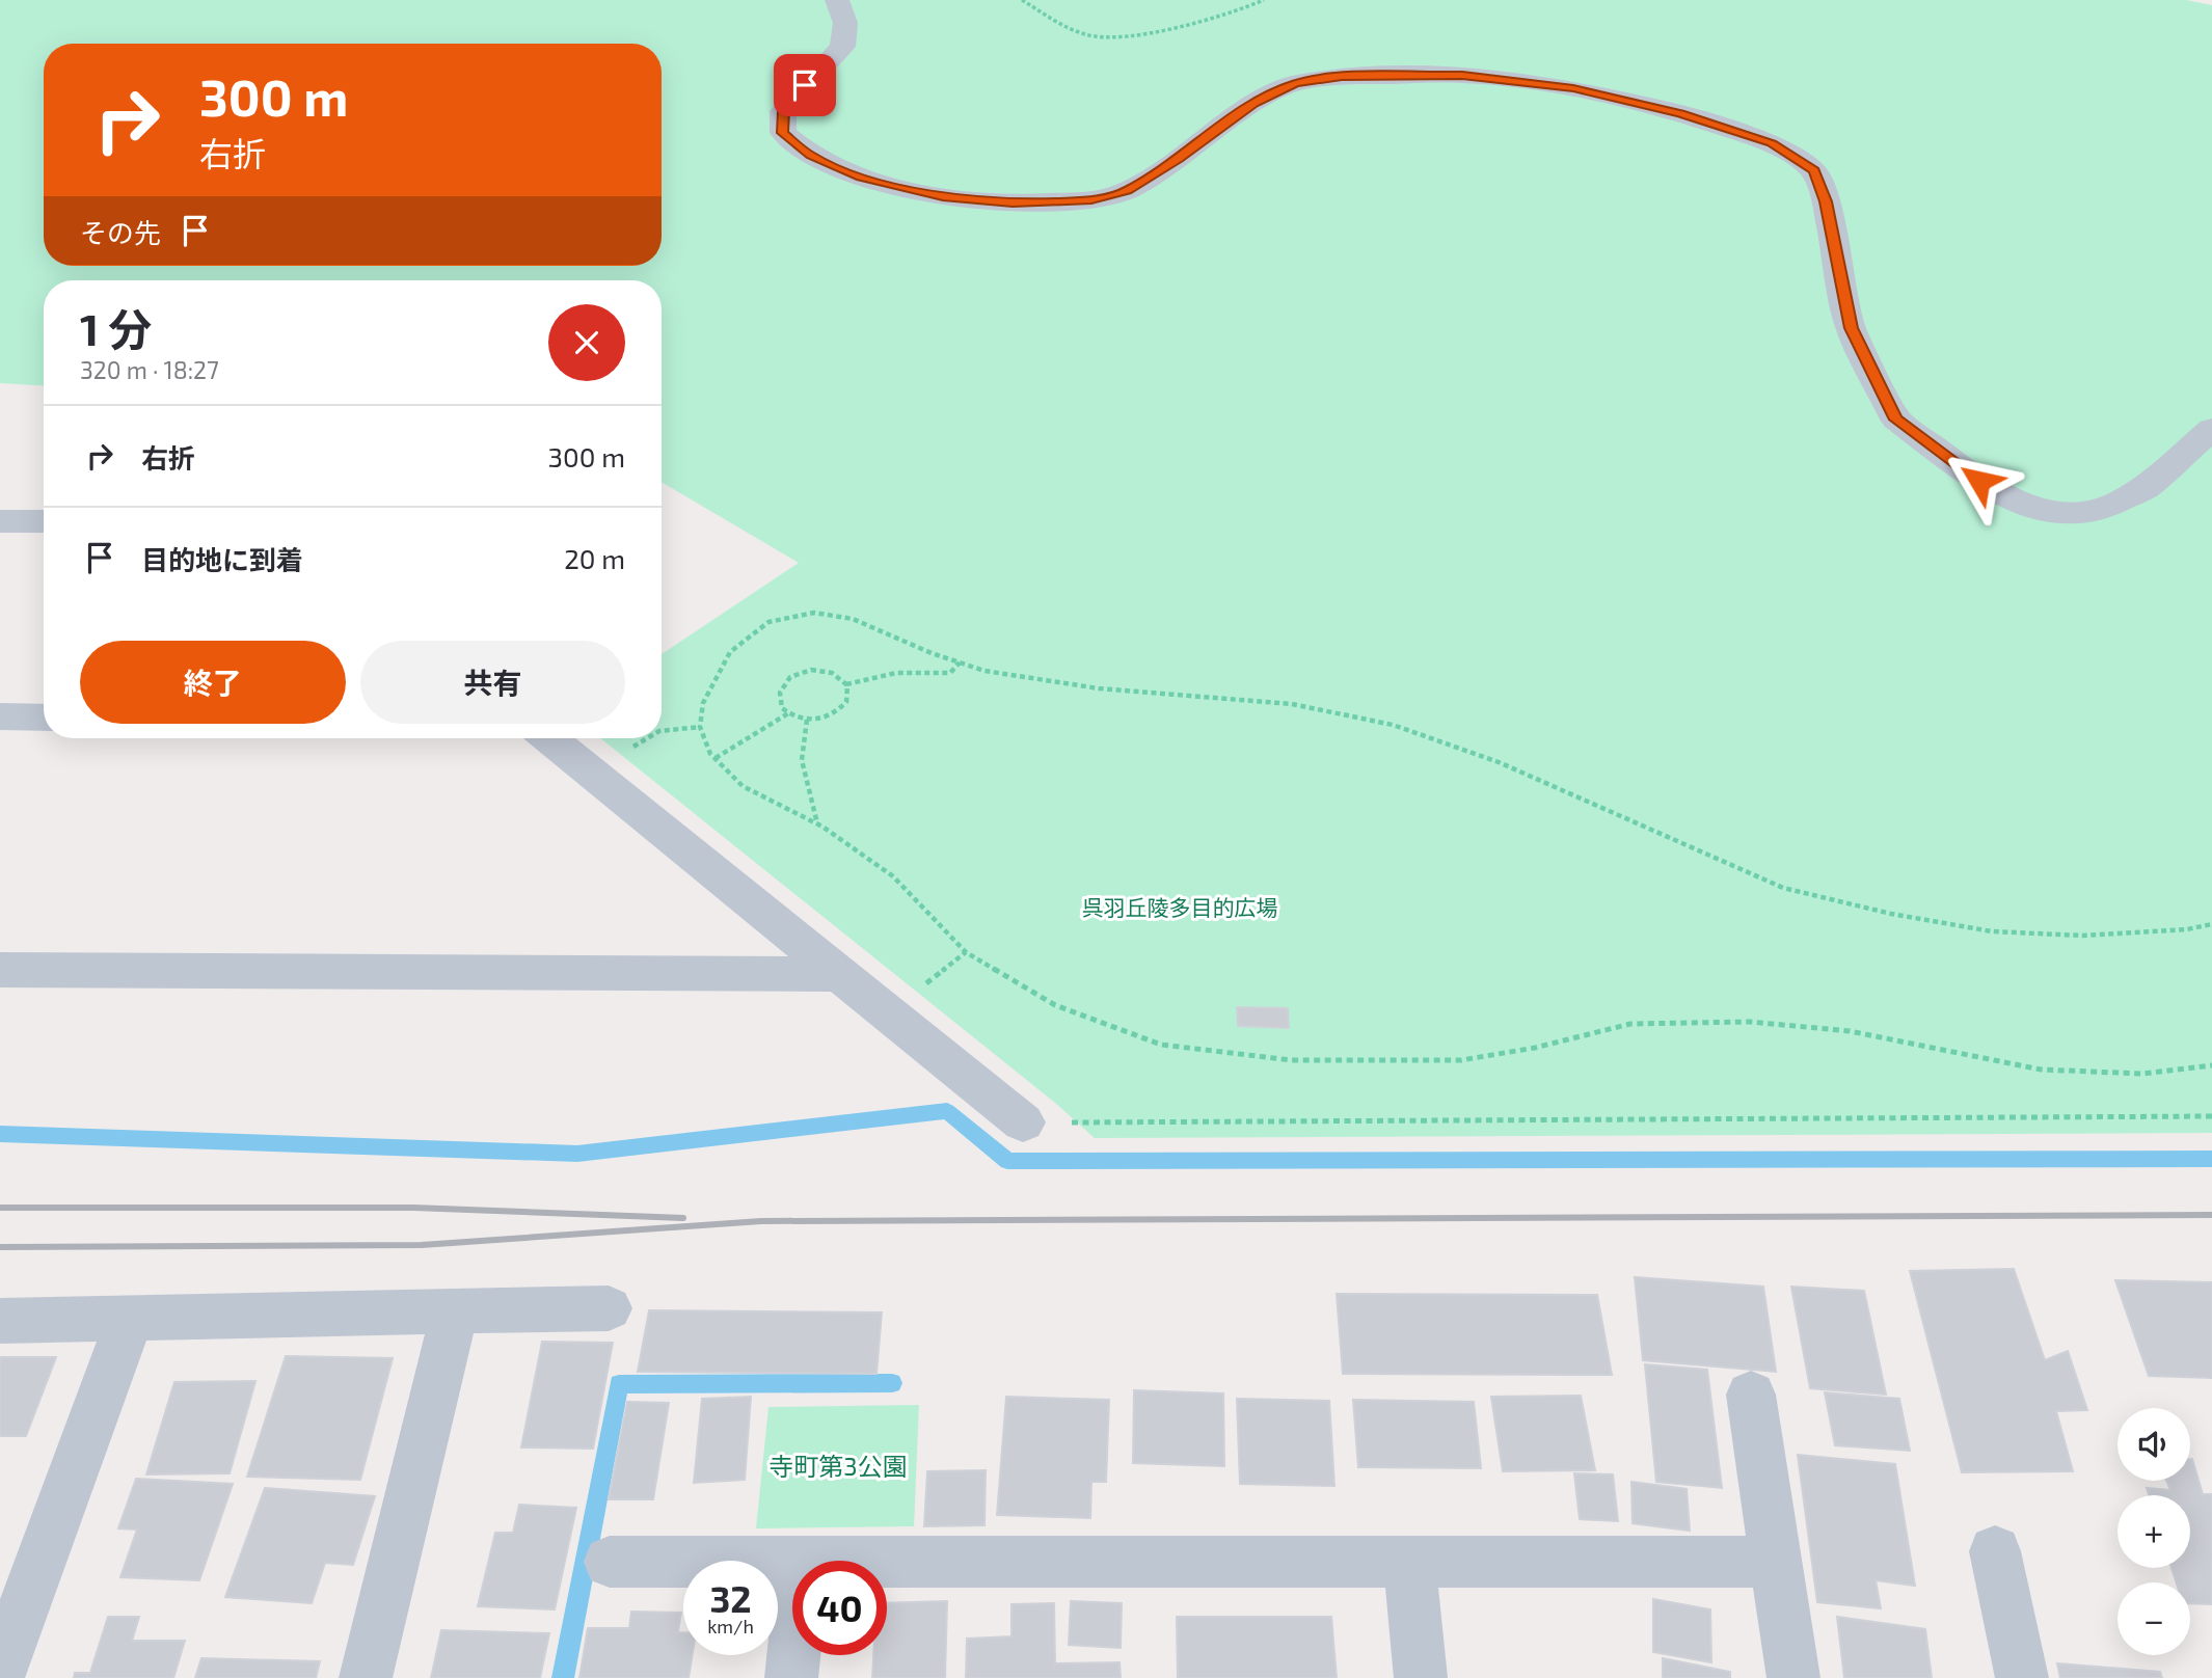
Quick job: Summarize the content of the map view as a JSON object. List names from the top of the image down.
{
  "parks": ["呉羽丘陵多目的広場", "寺町第3公園"],
  "page": {
    "turn": ["300 m", "右折"],
    "then": "その先",
    "heading": ["1 分", "320 m · 18:27"],
    "list": [
      {
        "name": "右折",
        "value": "300 m"
      },
      {
        "name": "目的地に到着",
        "value": "20 m"
      }
    ],
    "buttons": ["終了", "共有"],
    "map_buttons": ["+", "−"],
    "speed": "32 km/h",
    "limit": "40"
  }
}
